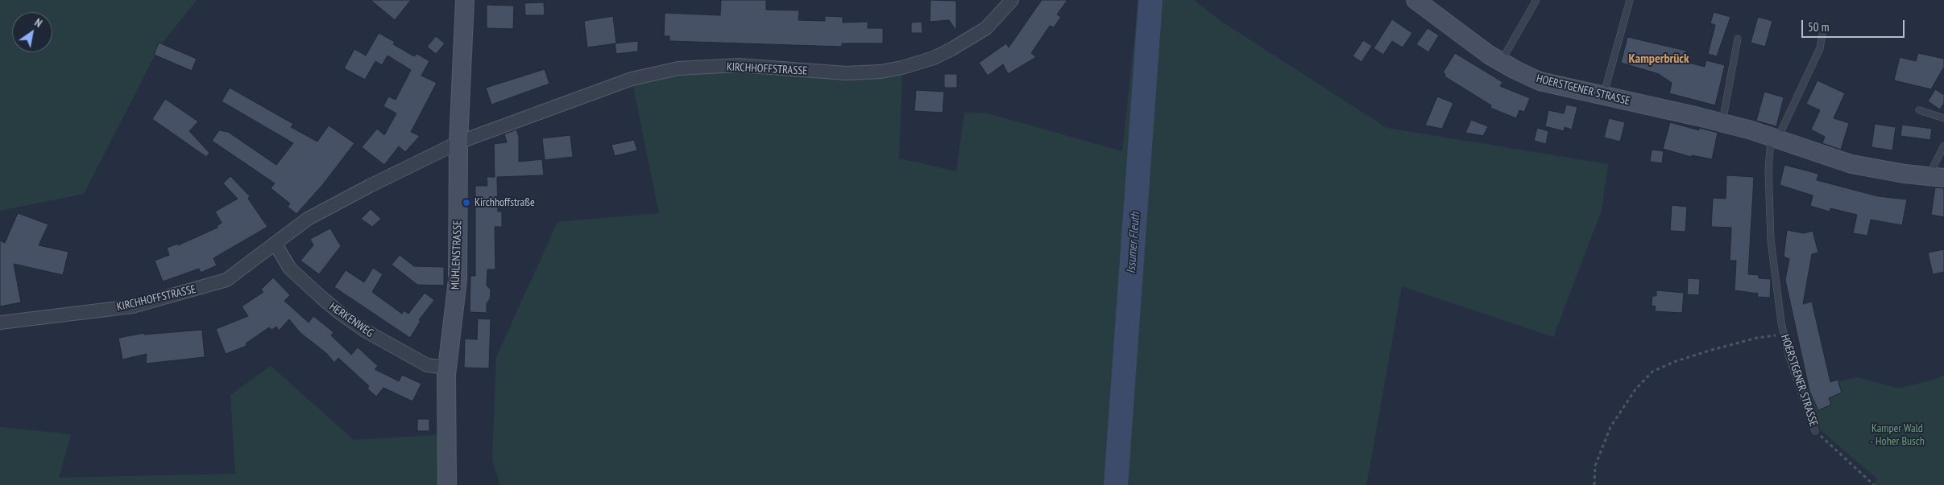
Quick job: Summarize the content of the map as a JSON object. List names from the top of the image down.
{
  "streets": {
    "main road": ["HOERSTGENER STRASSE", "MÜHLENSTRASSE"],
    "street": ["KIRCHHOFFSTRASSE", "HERKENWEG"]
  },
  "crossings": [
    ["KIRCHHOFFSTRASSE", "MÜHLENSTRASSE"],
    ["KIRCHHOFFSTRASSE", "HERKENWEG"],
    ["MÜHLENSTRASSE", "HERKENWEG"]
  ],
  "districts": ["Kamperbrück"],
  "water": ["Issumer Fleuth"],
  "parks": ["Kamper Wald - Hoher Busch"],
  "places": ["Kirchhoffstraße"],
  "scale_bar": "50 m",
  "north": "top right"
}
